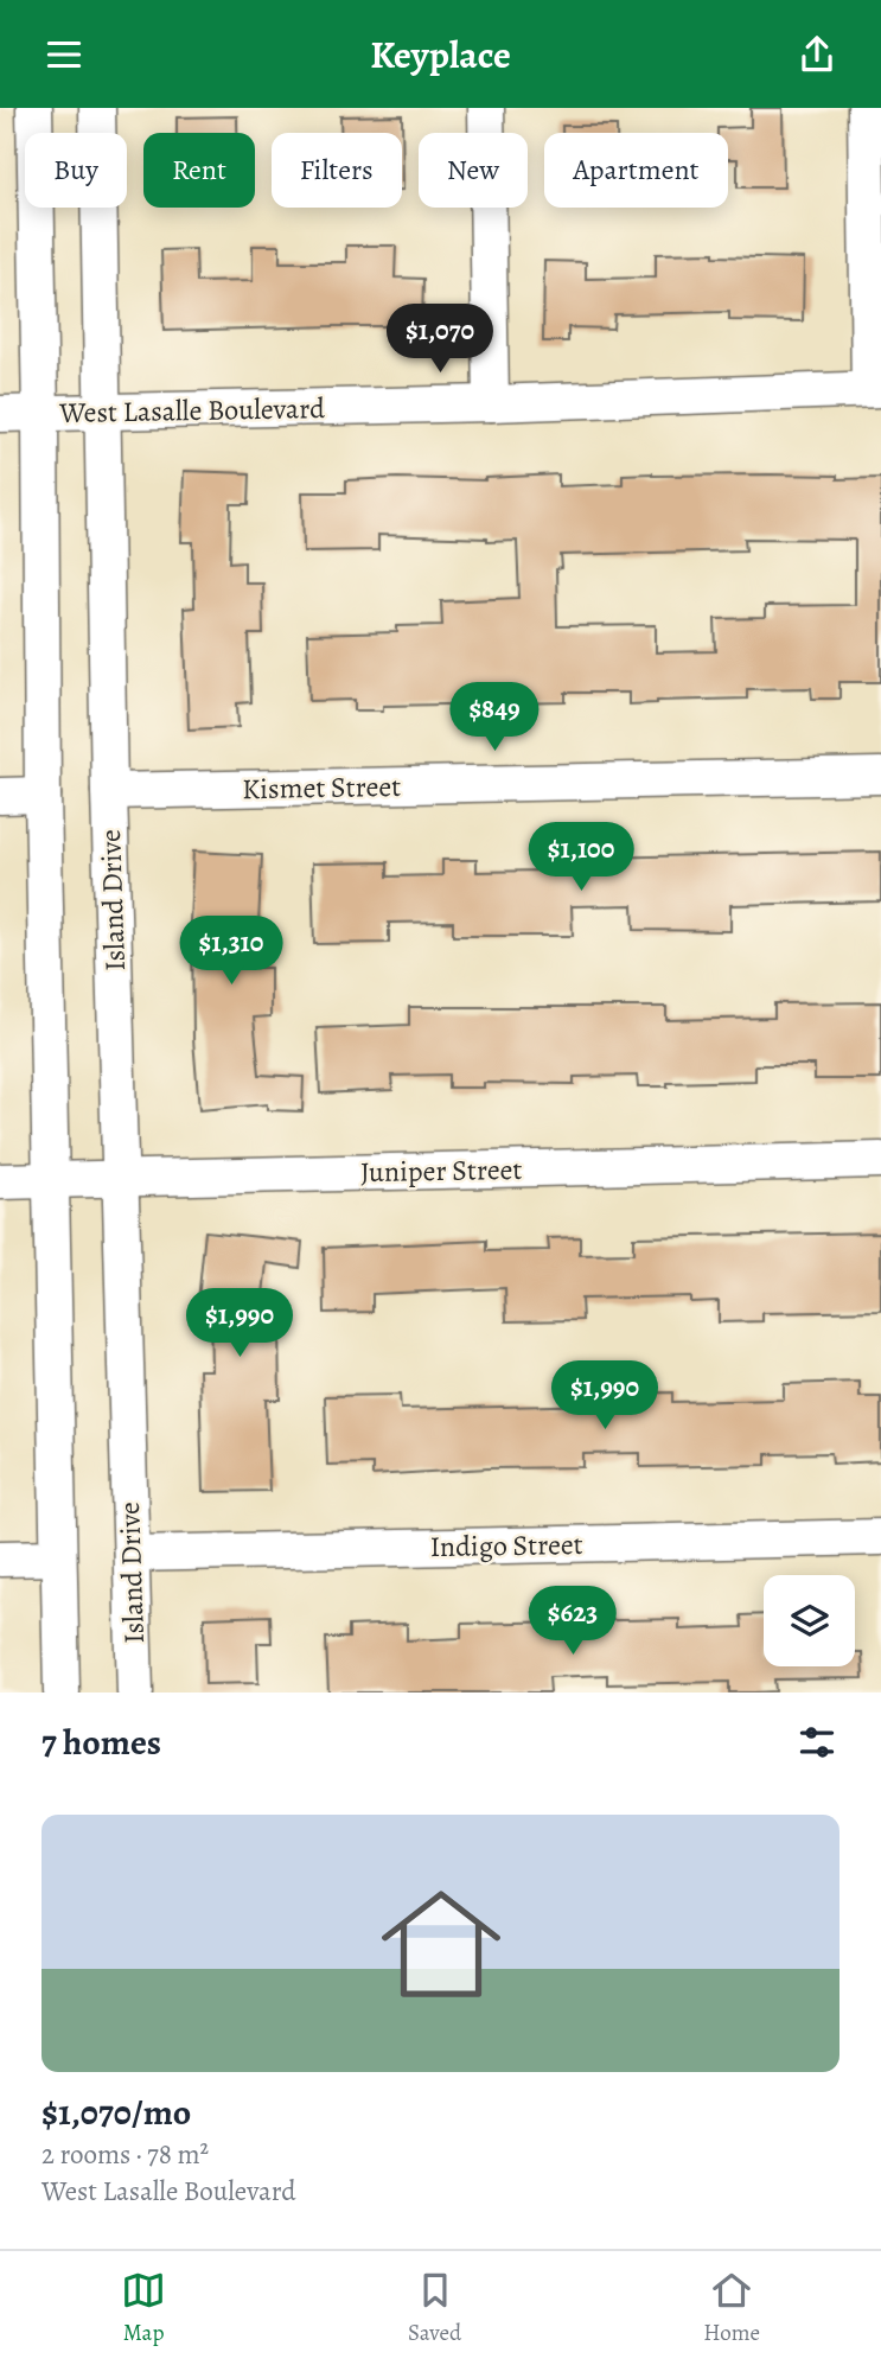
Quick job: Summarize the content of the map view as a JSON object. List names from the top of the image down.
{
  "streets": {
    "street": [
      "West Lasalle Boulevard",
      "Kismet Street",
      "Island Drive",
      "Juniper Street",
      "Indigo Street"
    ]
  },
  "crossings": [
    ["West Lasalle Boulevard", "Island Drive"],
    ["Kismet Street", "Island Drive"],
    ["Island Drive", "Juniper Street"],
    ["Island Drive", "Indigo Street"]
  ],
  "page": {
    "header": "Keyplace",
    "chip": [
      "Buy",
      "Rent",
      "Filters",
      "New",
      "Apartment"
    ],
    "price": [
      "$1,070",
      "$849",
      "$1,100",
      "$1,310",
      "$1,990",
      "$1,990",
      "$623"
    ],
    "heading": "7 homes",
    "list": [
      {
        "name": "$1,070/mo",
        "note": "2 rooms · 78 m² · West Lasalle Boulevard"
      }
    ],
    "tabs": ["Map", "Saved", "Home"]
  }
}
